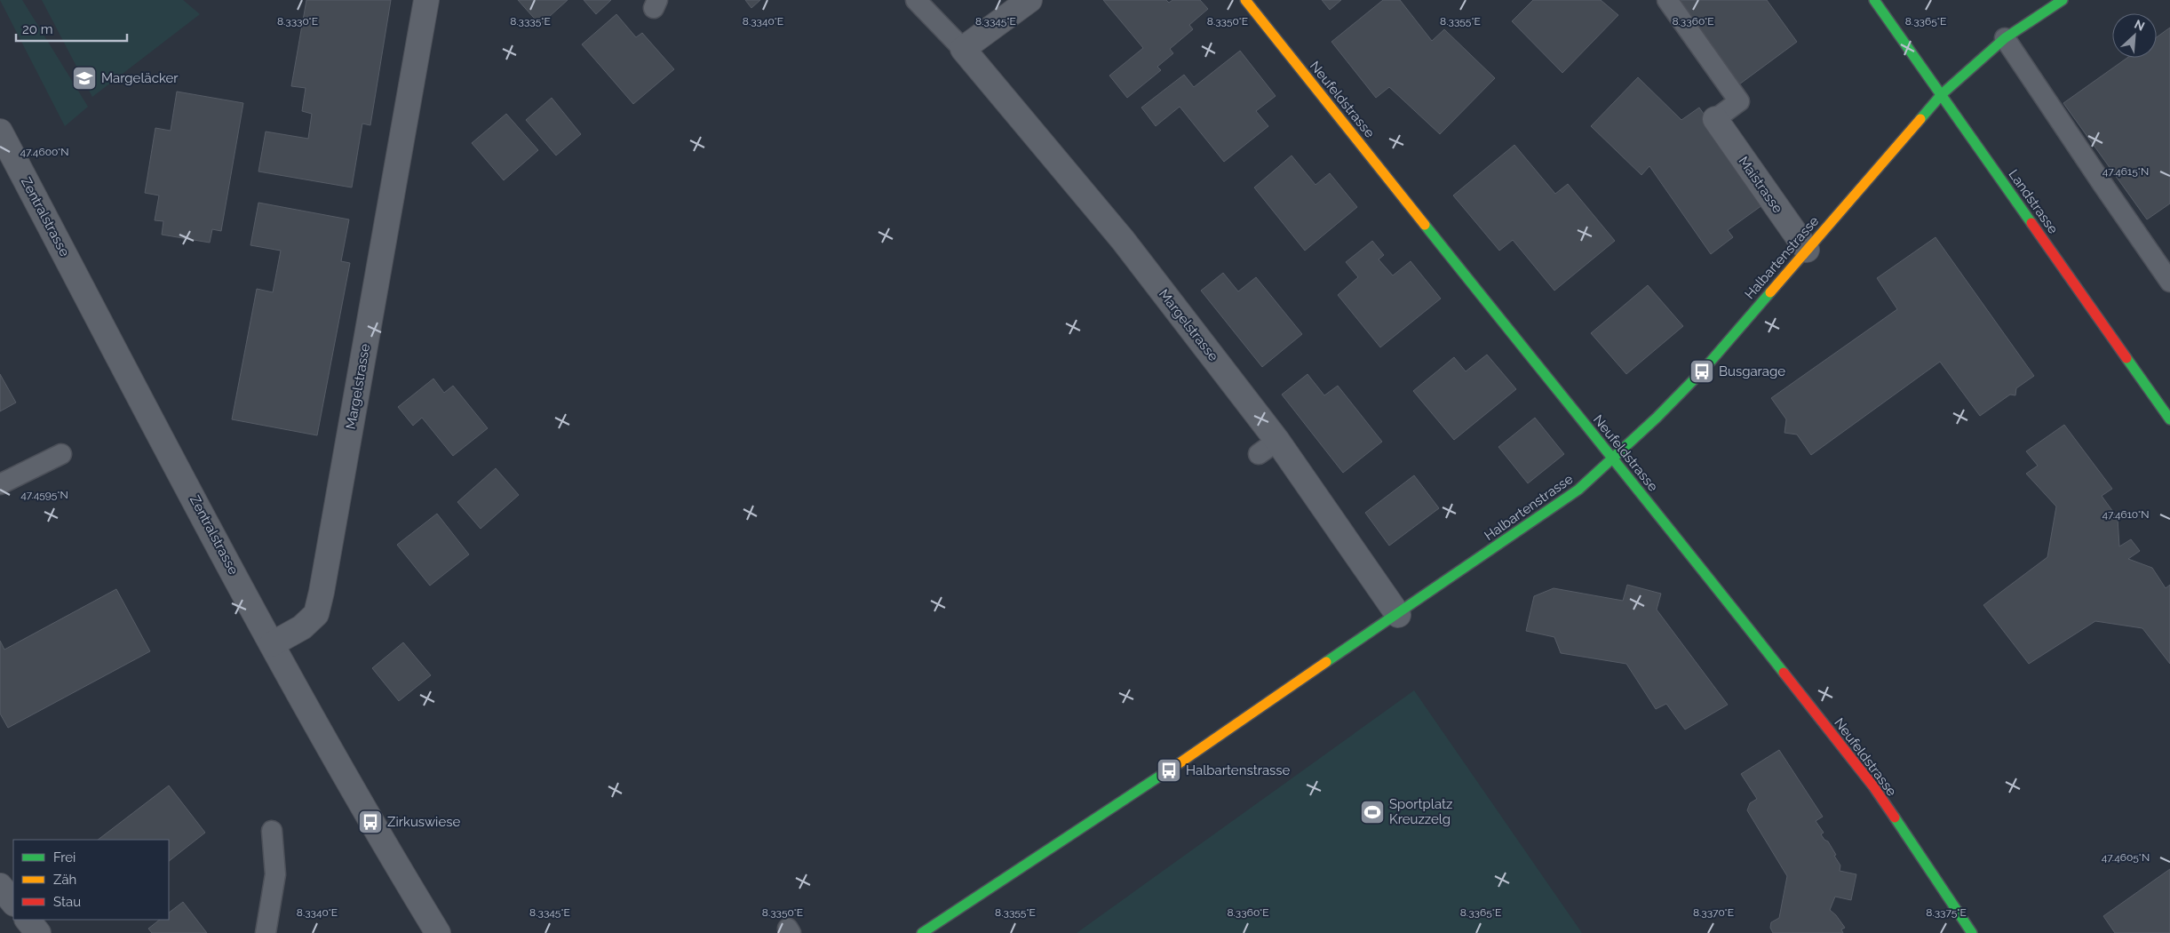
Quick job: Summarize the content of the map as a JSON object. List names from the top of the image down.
{
  "streets": {
    "street": [
      "Neufeldstrasse",
      "Maistrasse",
      "Landstrasse",
      "Zentralstrasse",
      "Halbartenstrasse",
      "Margelstrasse"
    ]
  },
  "crossings": [
    ["Neufeldstrasse", "Halbartenstrasse"],
    ["Maistrasse", "Halbartenstrasse"],
    ["Landstrasse", "Halbartenstrasse"],
    ["Zentralstrasse", "Margelstrasse"],
    ["Halbartenstrasse", "Margelstrasse"]
  ],
  "places": {
    "school or university": ["Margeläcker"],
    "bus stop": ["Busgarage", "Halbartenstrasse", "Zirkuswiese"],
    "sports": ["Sportplatz Kreuzzelg"]
  },
  "legend": ["Frei", "Zäh", "Stau"],
  "scale_bar": "20 m",
  "north": "top right",
  "coordinates": [
    "8.3330°E",
    "8.3335°E",
    "8.3340°E",
    "8.3345°E",
    "8.3350°E",
    "8.3355°E",
    "8.3360°E",
    "8.3365°E",
    "47.4600°N",
    "47.4615°N",
    "47.4595°N",
    "47.4610°N",
    "47.4605°N",
    "8.3370°E",
    "8.3375°E"
  ]
}
